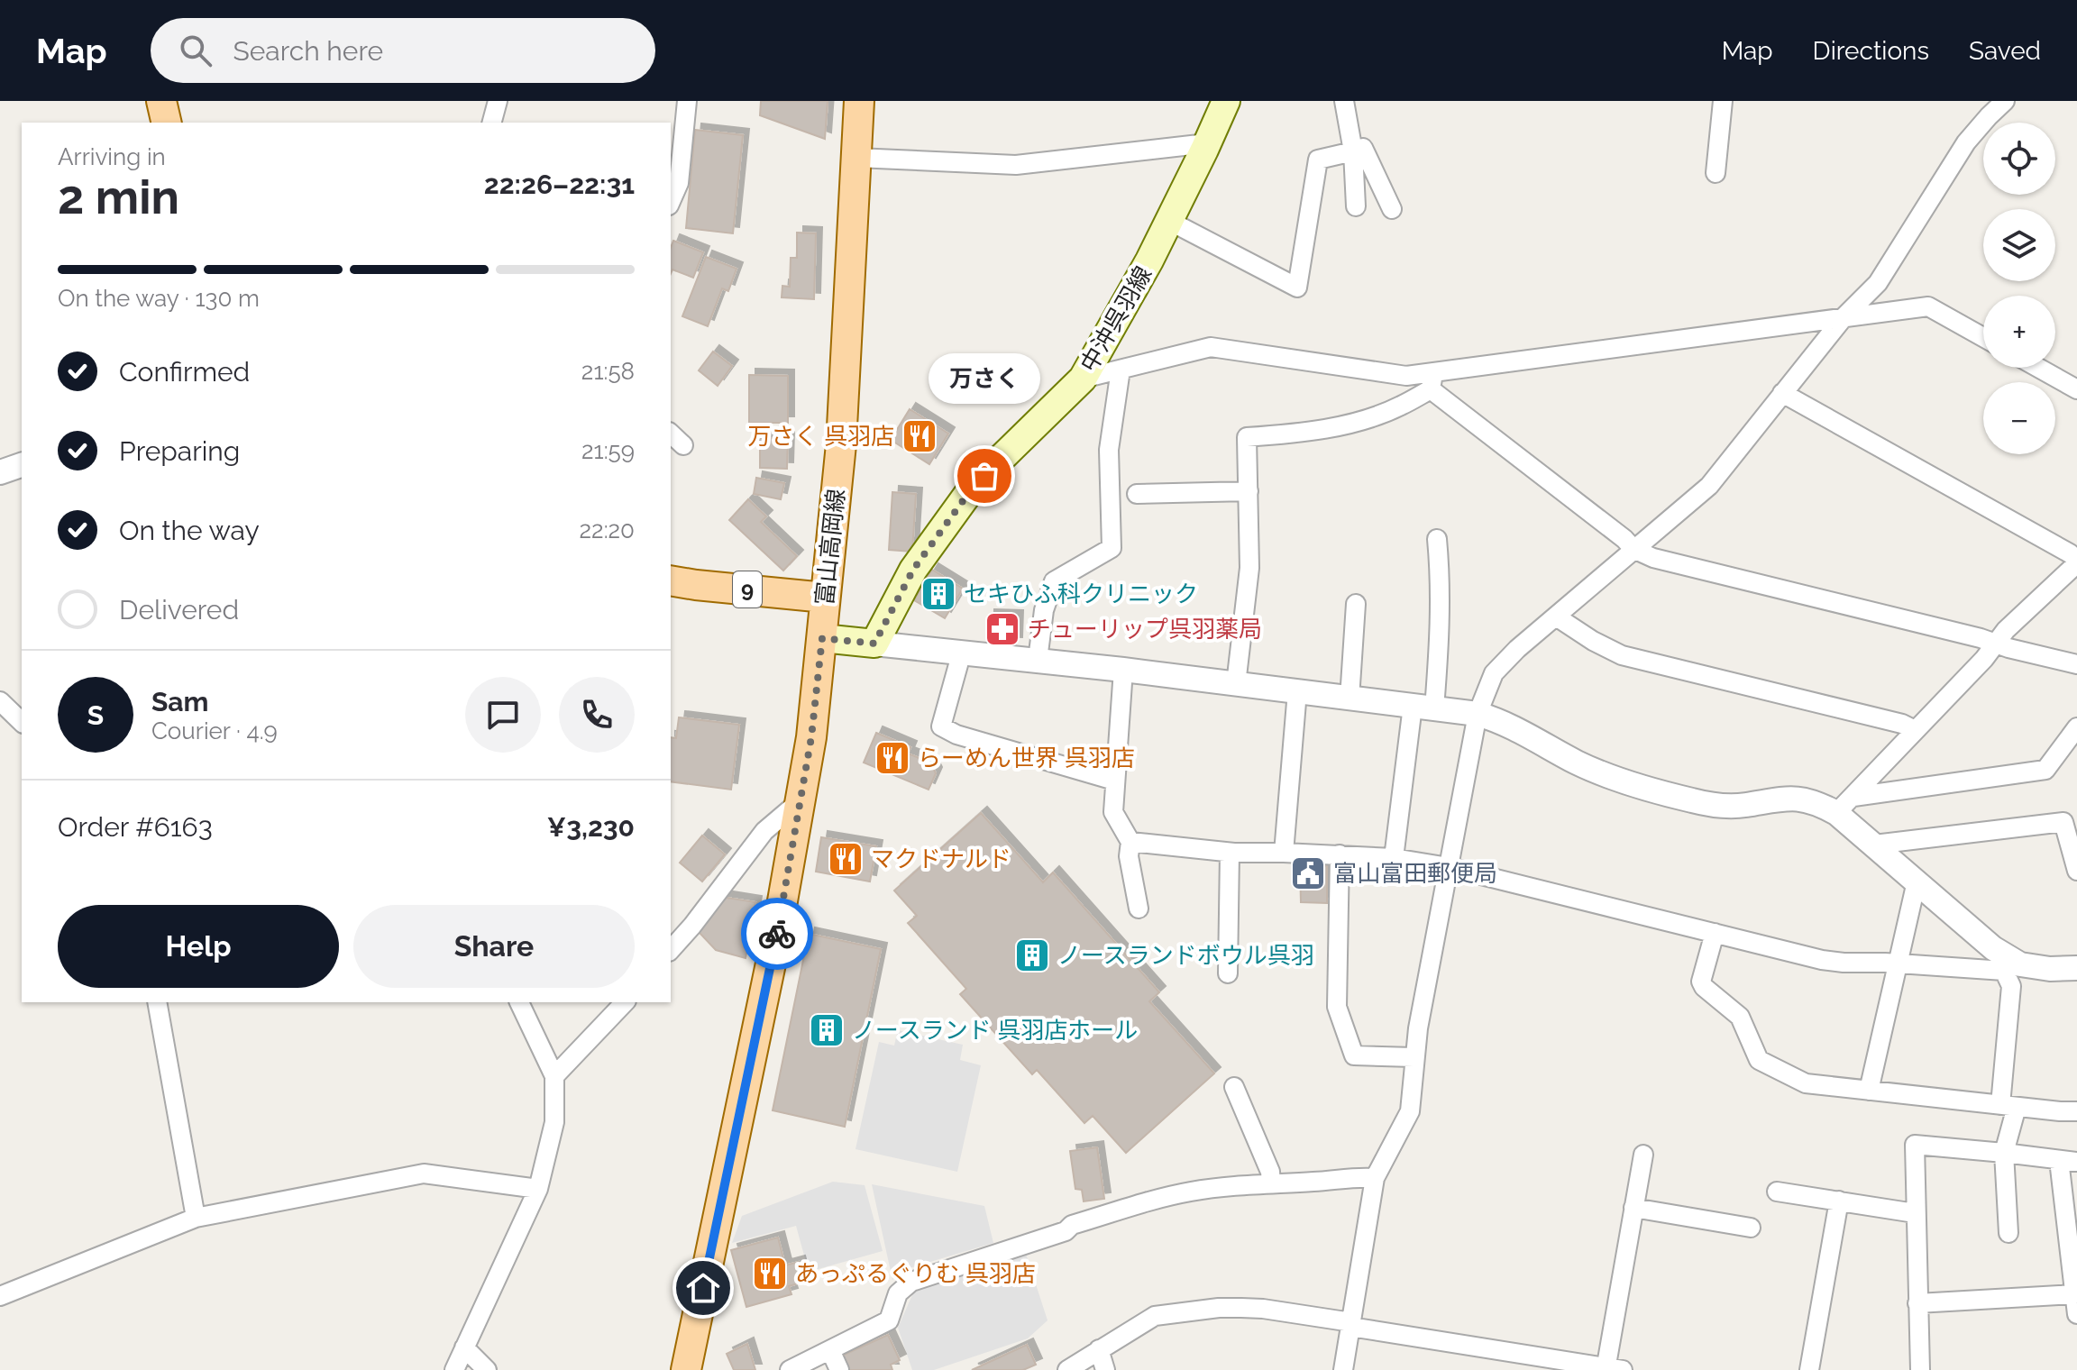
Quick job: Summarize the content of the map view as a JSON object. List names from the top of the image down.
{
  "streets": {
    "main road": ["中沖呉羽線", "富山高岡線", "9"]
  },
  "crossings": [
    ["富山高岡線", "9"]
  ],
  "places": {
    "restaurant": [
      "万さく 呉羽店",
      "らーめん世界 呉羽店",
      "マクドナルド",
      "あっぷるぐりむ 呉羽店"
    ],
    "other": ["万さく"],
    "building": ["セキひふ科クリニック", "ノースランドボウル呉羽", "ノースランド 呉羽店ホール"],
    "pharmacy": ["チューリップ呉羽薬局"],
    "public building": ["富山富田郵便局"]
  },
  "page": {
    "header": "Map",
    "search": "Search here",
    "nav": ["Map", "Directions", "Saved"],
    "map_buttons": ["+", "−"],
    "heading": ["2 min", "Arriving in", "22:26–22:31"],
    "panel": [
      "Sam",
      "Courier · 4.9",
      "Order #6163",
      "¥3,230"
    ],
    "bar": "On the way · 130 m",
    "list": [
      ["Confirmed", "21:58"],
      ["Preparing", "21:59"],
      ["On the way", "22:20"],
      "Delivered"
    ],
    "bubble": "万さく",
    "round": "S",
    "buttons": ["Help", "Share"]
  }
}
